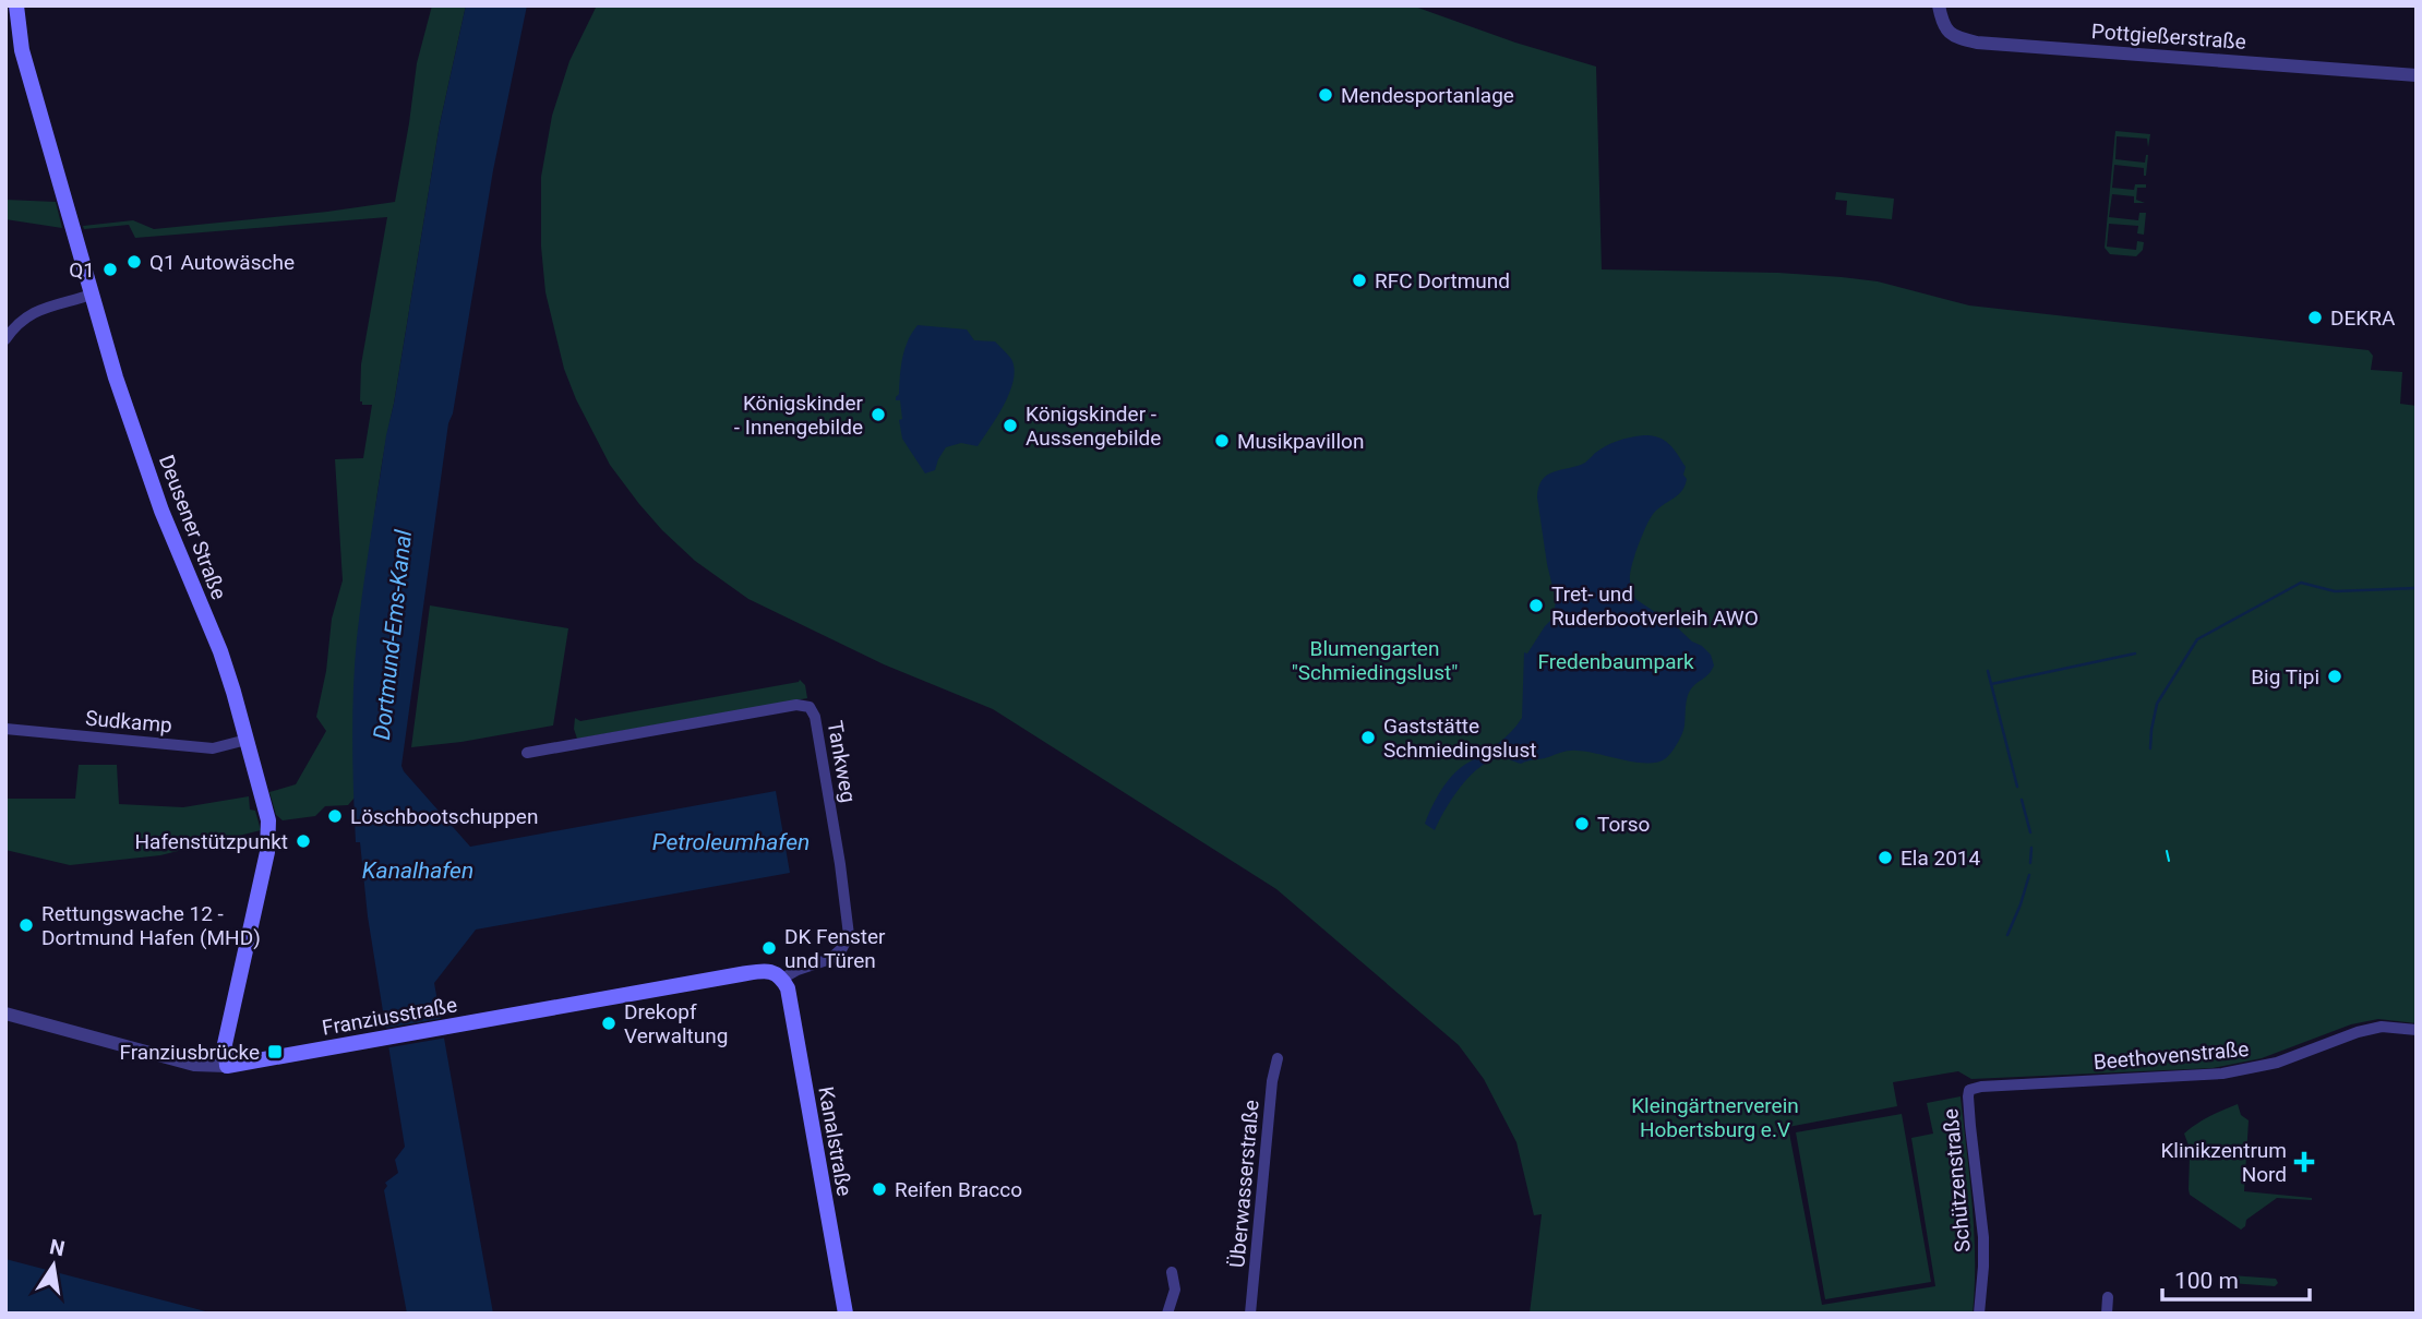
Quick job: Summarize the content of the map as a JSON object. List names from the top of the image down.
{
  "streets": {
    "main road": ["Deusener Straße", "Franziusstraße", "Kanalstraße"],
    "street": [
      "Pottgießerstraße",
      "Sudkamp",
      "Tankweg",
      "Beethovenstraße",
      "Schützenstraße",
      "Überwasserstraße"
    ]
  },
  "crossings": [
    ["Deusener Straße", "Sudkamp"],
    ["Deusener Straße", "Franziusstraße"],
    ["Tankweg", "Franziusstraße"],
    ["Tankweg", "Kanalstraße"],
    ["Franziusstraße", "Kanalstraße"],
    ["Beethovenstraße", "Schützenstraße"]
  ],
  "water": ["Dortmund-Ems-Kanal", "Petroleumhafen", "Kanalhafen"],
  "parks": ["Blumengarten \"Schmiedingslust\"", "Fredenbaumpark", "Kleingärtnerverein Hobertsburg e.V"],
  "places": {
    "other": [
      "Mendesportanlage",
      "Q1 Autowäsche",
      "Q1",
      "RFC Dortmund",
      "DEKRA",
      "Königskinder - Innengebilde",
      "Königskinder - Aussengebilde",
      "Musikpavillon",
      "Tret- und Ruderbootverleih AWO",
      "Big Tipi",
      "Gaststätte Schmiedingslust",
      "Löschbootschuppen",
      "Torso",
      "Hafenstützpunkt",
      "Ela 2014",
      "Rettungswache 12 - Dortmund Hafen (MHD)",
      "DK Fenster und Türen",
      "Drekopf Verwaltung",
      "Reifen Bracco"
    ],
    "transit": ["Franziusbrücke"],
    "health": ["Klinikzentrum Nord"]
  },
  "scale_bar": "100 m",
  "north": "top"
}
